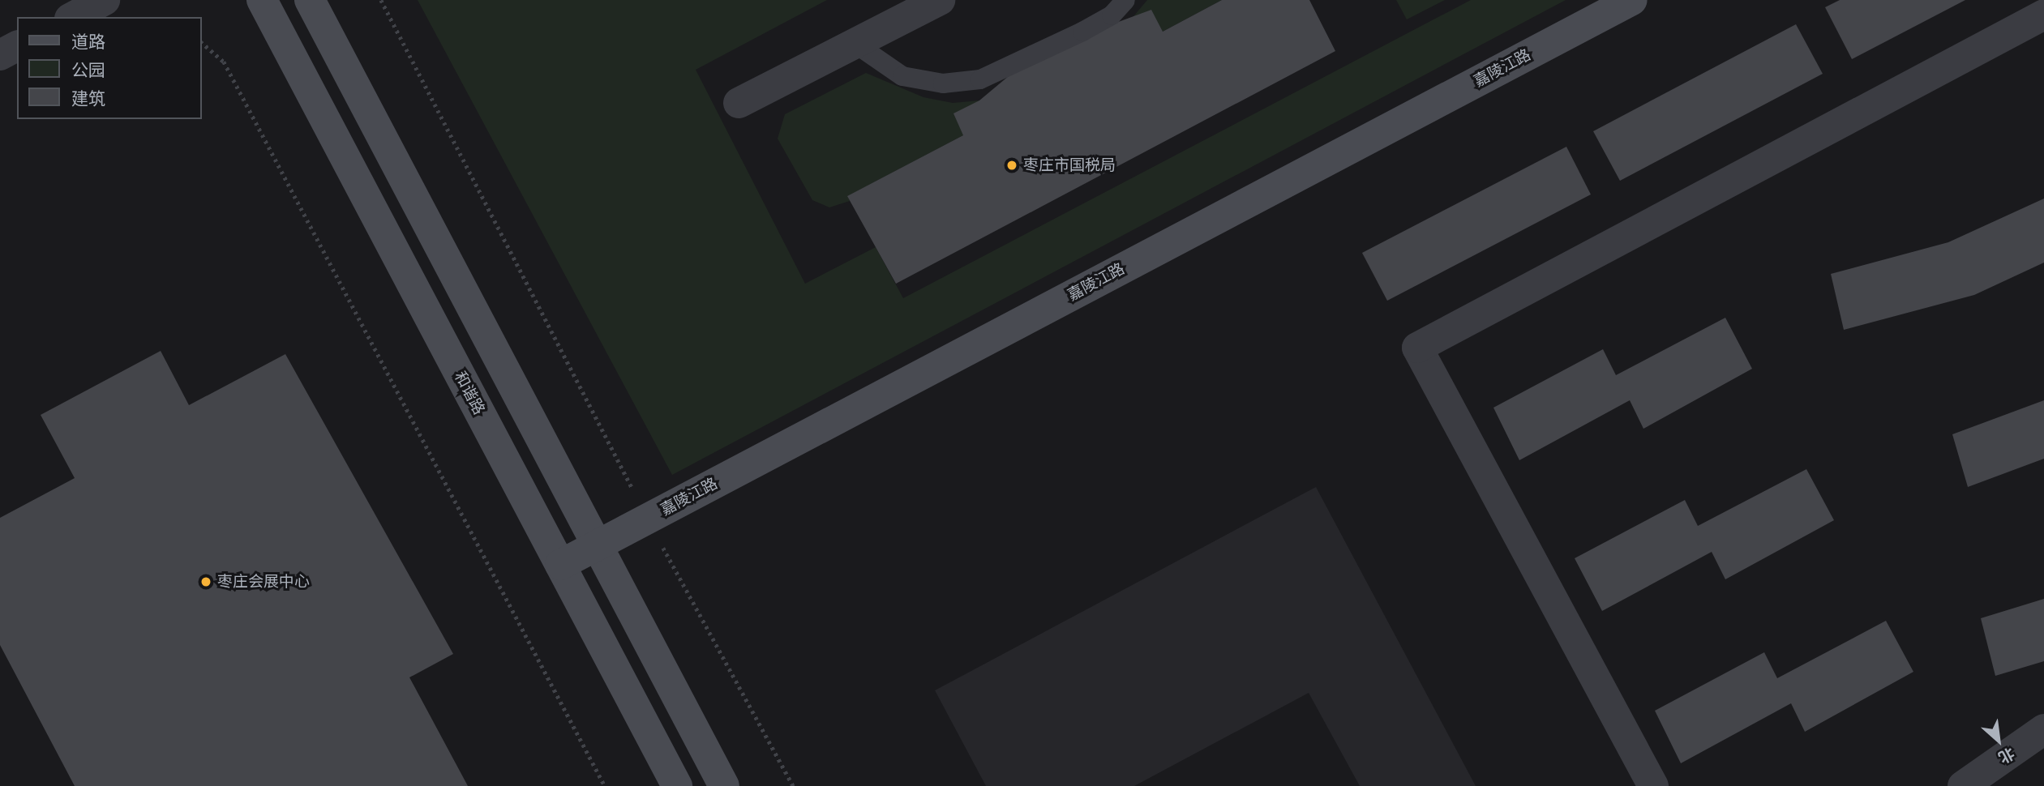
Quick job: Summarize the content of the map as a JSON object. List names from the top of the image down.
{
  "streets": {
    "main road": ["嘉陵江路", "和谐路"]
  },
  "crossings": [
    ["嘉陵江路", "和谐路"]
  ],
  "places": ["枣庄市国税局", "枣庄会展中心"],
  "legend": ["道路", "公园", "建筑"],
  "north": "bottom right"
}
